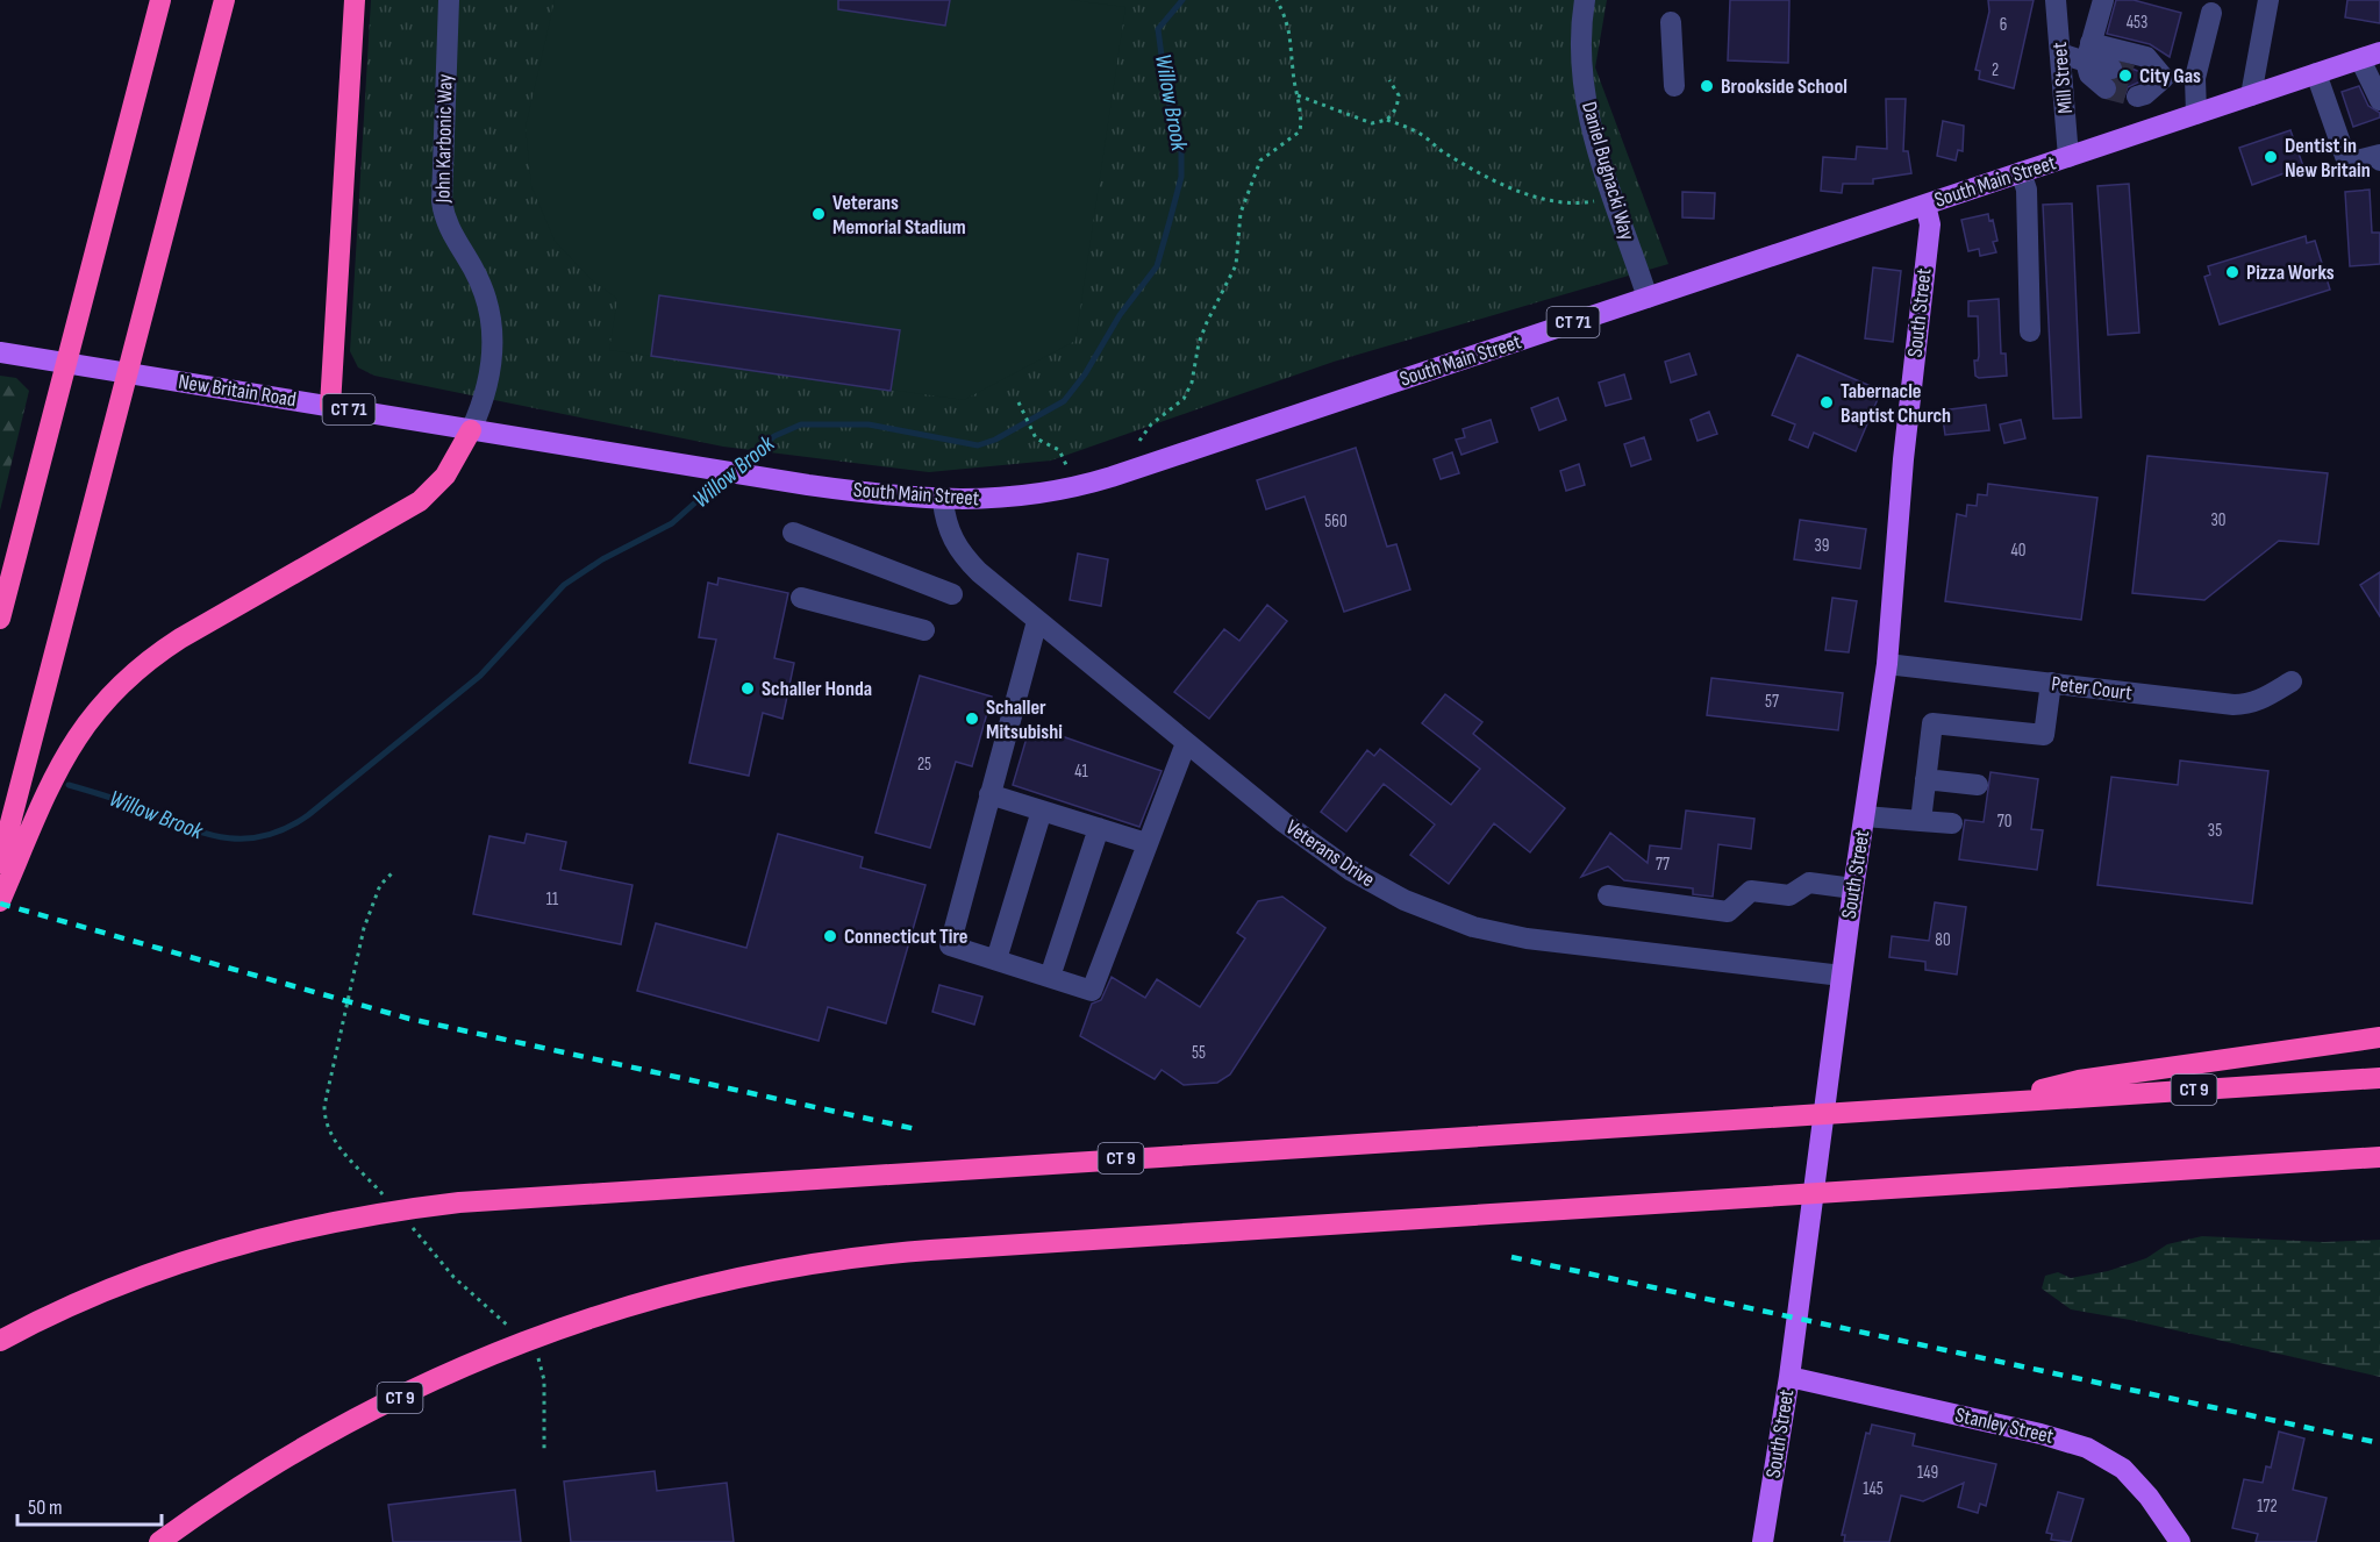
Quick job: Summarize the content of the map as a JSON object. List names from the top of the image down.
{
  "streets": {
    "highway": ["CT 9"],
    "main road": [
      "South Main Street",
      "South Street",
      "CT 71",
      "New Britain Road",
      "Stanley Street"
    ],
    "street": [
      "Mill Street",
      "John Karbonic Way",
      "Daniel Bugnacki Way",
      "Peter Court",
      "Veterans Drive"
    ]
  },
  "crossings": [
    ["Mill Street", "South Main Street"],
    ["John Karbonic Way", "New Britain Road"],
    ["Daniel Bugnacki Way", "South Main Street"],
    ["South Main Street", "South Street"],
    ["South Main Street", "New Britain Road"],
    ["South Main Street", "Veterans Drive"],
    ["South Street", "Peter Court"],
    ["South Street", "Veterans Drive"],
    ["South Street", "Stanley Street"]
  ],
  "water": ["Willow Brook"],
  "places": [
    "City Gas",
    "Brookside School",
    "Dentist in New Britain",
    "Veterans Memorial Stadium",
    "Pizza Works",
    "Tabernacle Baptist Church",
    "Schaller Honda",
    "Schaller Mitsubishi",
    "Connecticut Tire"
  ],
  "house_numbers": [
    "453",
    "6",
    "2",
    "30",
    "560",
    "39",
    "40",
    "57",
    "25",
    "41",
    "70",
    "35",
    "77",
    "11",
    "80",
    "55",
    "149",
    "145",
    "172"
  ],
  "scale_bar": "50 m"
}
